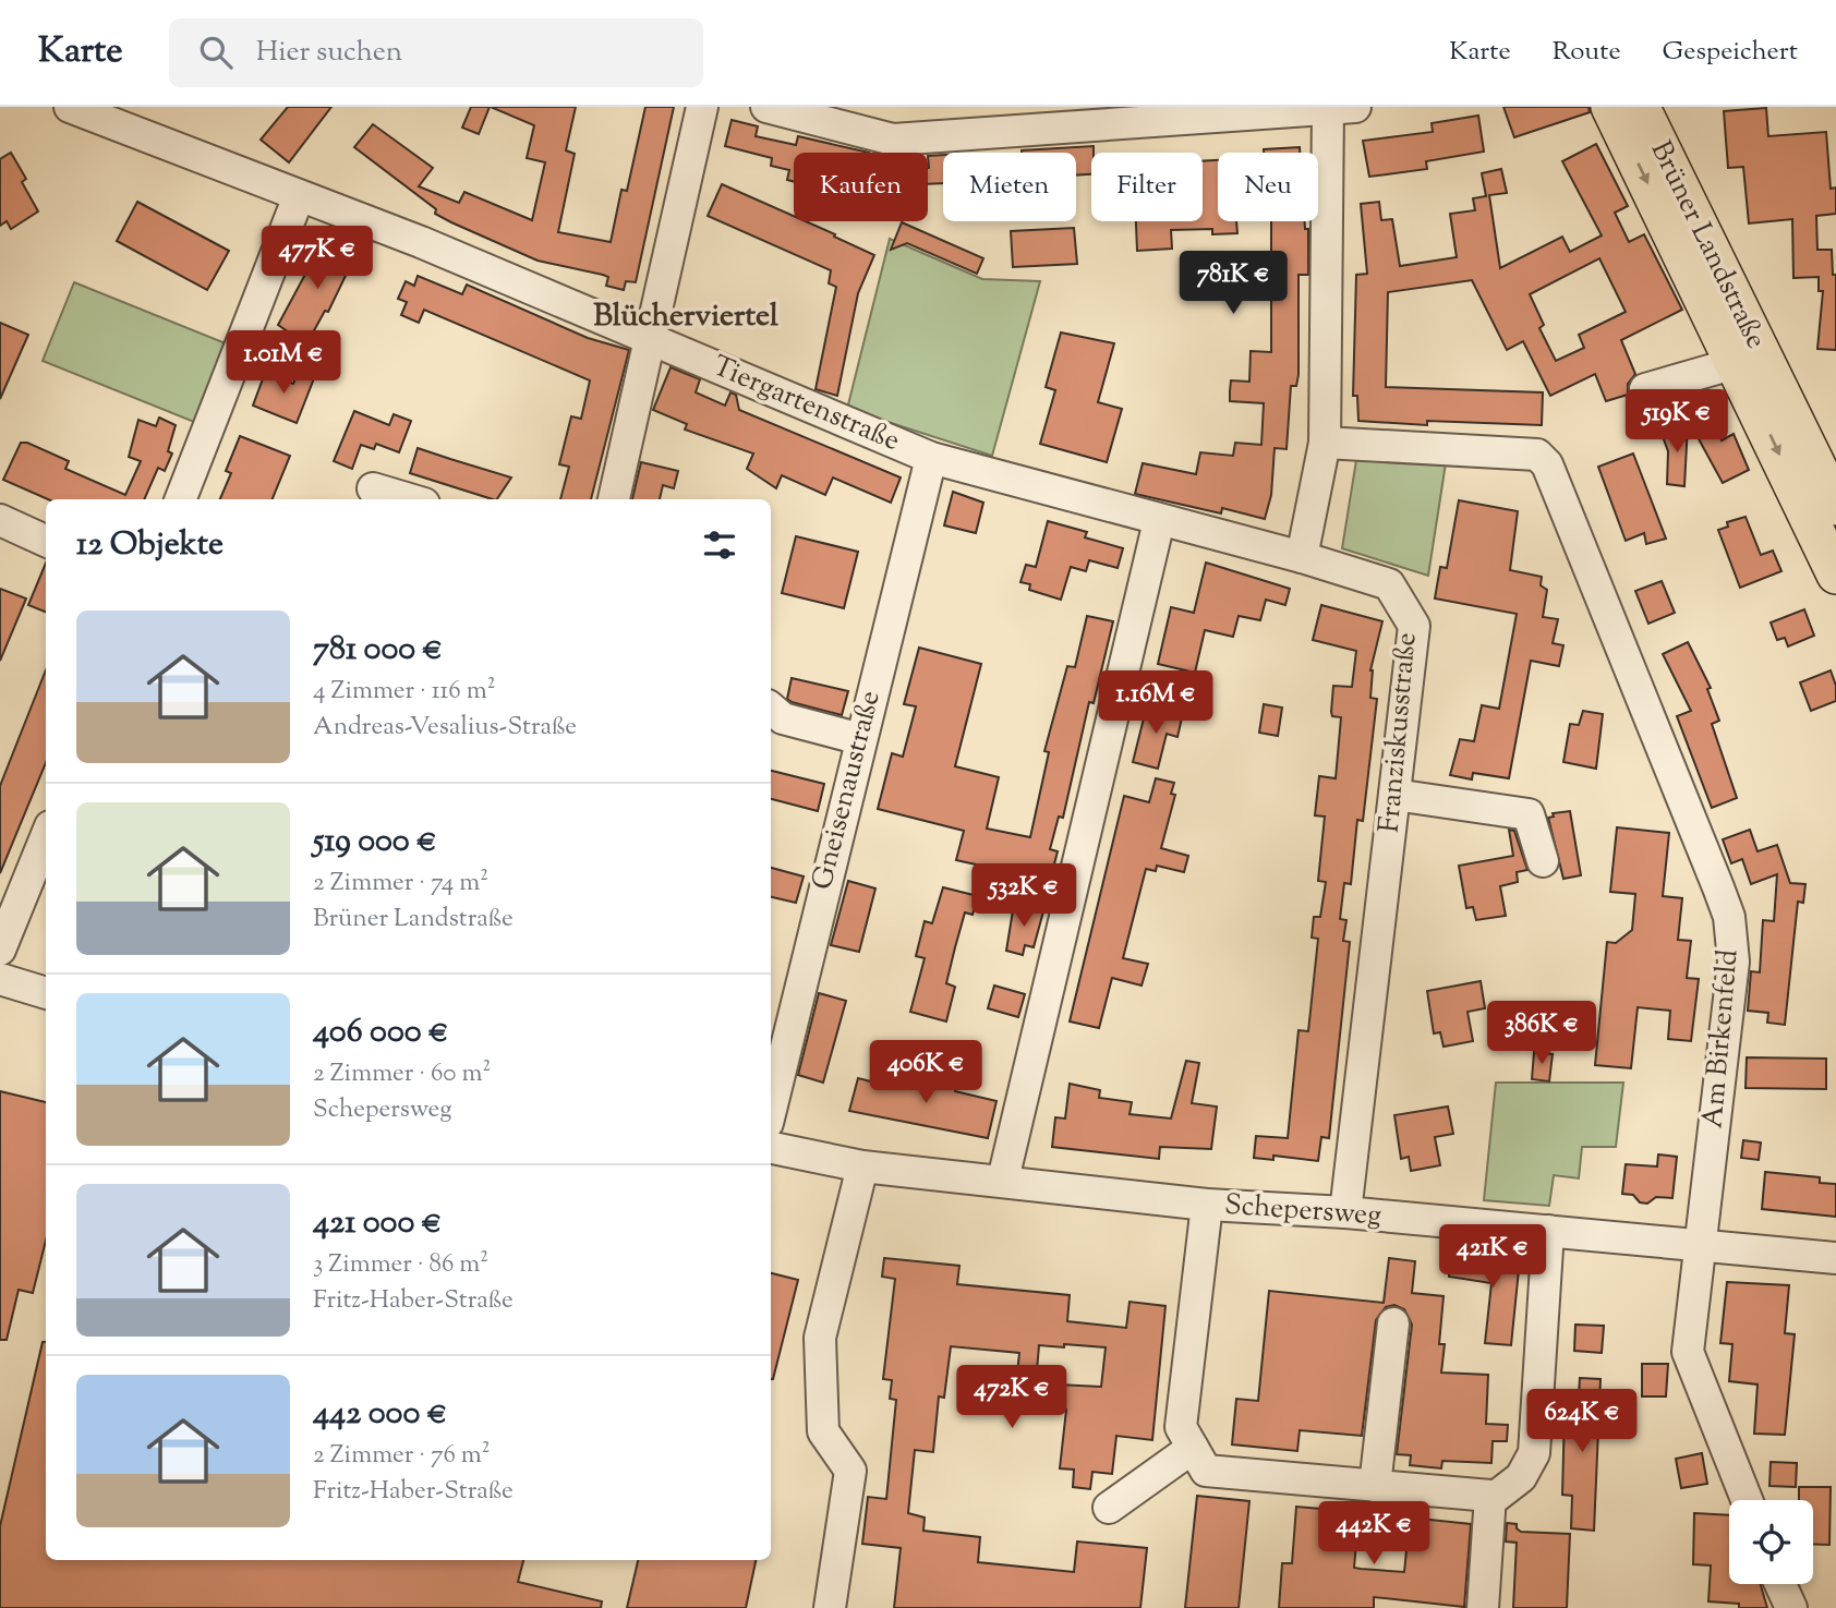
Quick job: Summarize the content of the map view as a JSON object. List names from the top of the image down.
{
  "streets": {
    "main road": ["Brüner Landstraße"],
    "street": [
      "Tiergartenstraße",
      "Franziskusstraße",
      "Gneisenaustraße",
      "Am Birkenfeld",
      "Schepersweg"
    ]
  },
  "crossings": [
    ["Tiergartenstraße", "Franziskusstraße"],
    ["Tiergartenstraße", "Gneisenaustraße"],
    ["Franziskusstraße", "Schepersweg"],
    ["Am Birkenfeld", "Schepersweg"]
  ],
  "districts": ["Blücherviertel"],
  "page": {
    "header": "Karte",
    "search": "Hier suchen",
    "nav": ["Karte", "Route", "Gespeichert"],
    "chip": [
      "Kaufen",
      "Mieten",
      "Filter",
      "Neu"
    ],
    "price": [
      "477K €",
      "781K €",
      "1.01M €",
      "519K €",
      "1.16M €",
      "532K €",
      "386K €",
      "406K €",
      "421K €",
      "472K €",
      "624K €",
      "442K €"
    ],
    "heading": "12 Objekte",
    "list": [
      {
        "name": "781 000 €",
        "note": "4 Zimmer · 116 m² · Andreas-Vesalius-Straße"
      },
      {
        "name": "519 000 €",
        "note": "2 Zimmer · 74 m² · Brüner Landstraße"
      },
      {
        "name": "406 000 €",
        "note": "2 Zimmer · 60 m² · Schepersweg"
      },
      {
        "name": "421 000 €",
        "note": "3 Zimmer · 86 m² · Fritz-Haber-Straße"
      },
      {
        "name": "442 000 €",
        "note": "2 Zimmer · 76 m² · Fritz-Haber-Straße"
      }
    ]
  }
}
